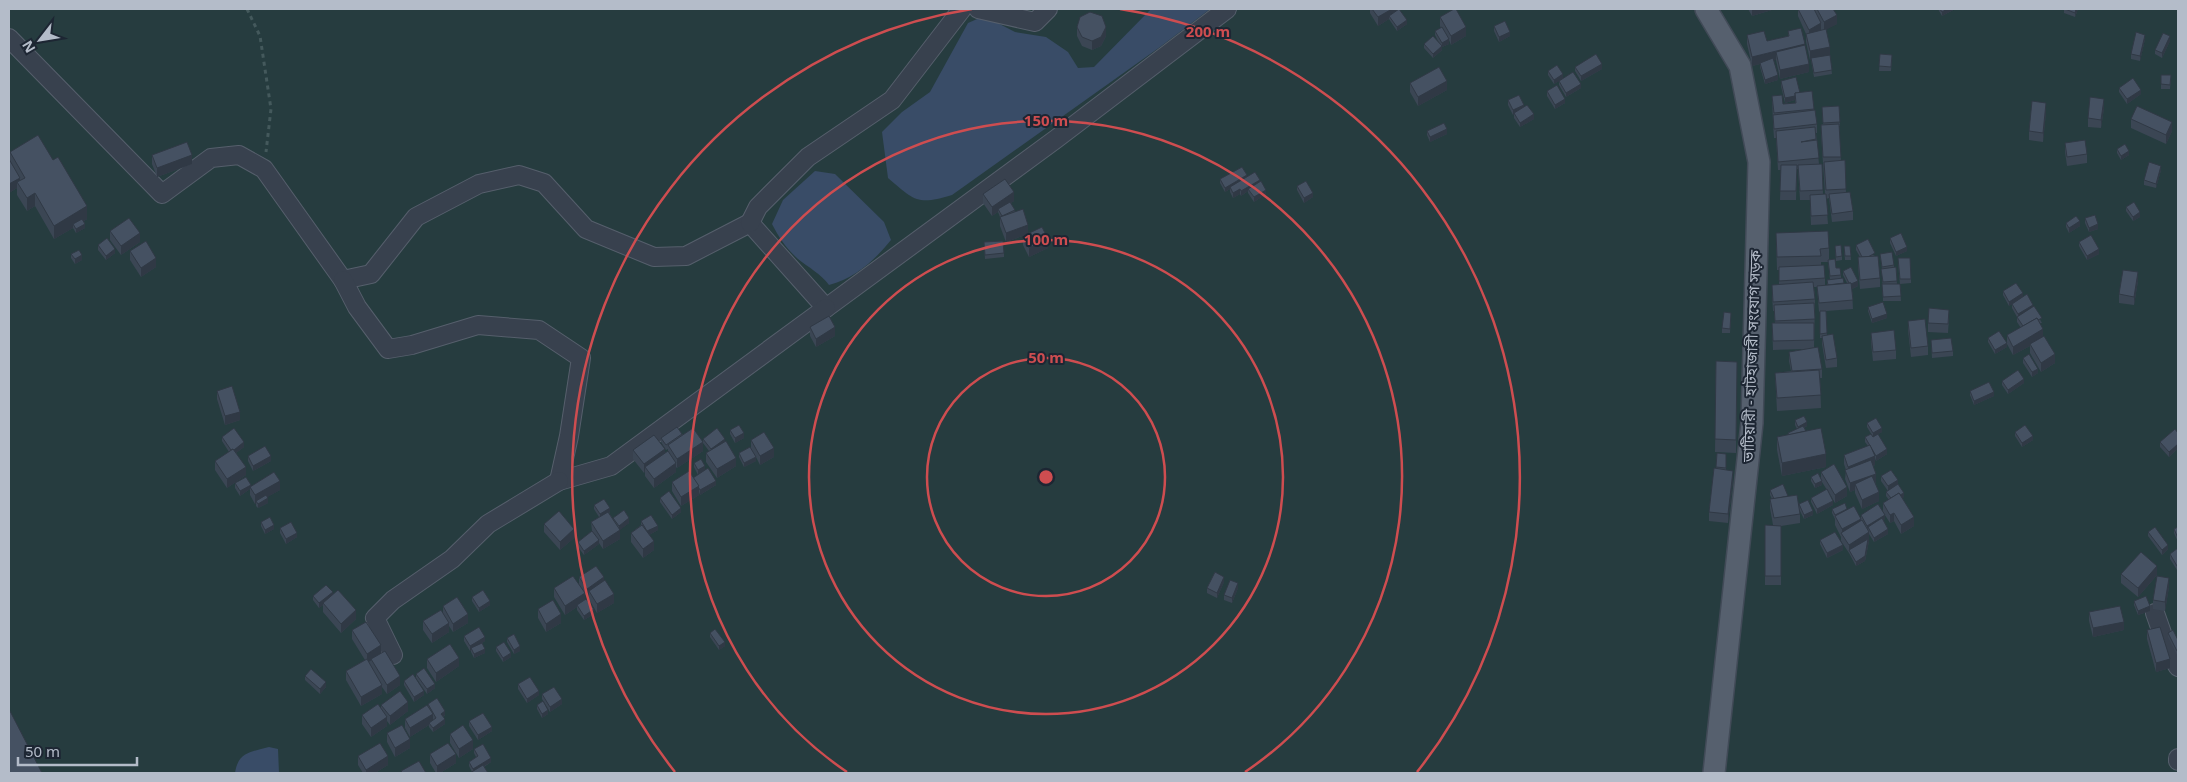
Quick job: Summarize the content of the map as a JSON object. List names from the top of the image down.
{
  "streets": {
    "main road": ["ভাটিয়ারী - হাটহাজারী সংযোগ সড়ক"]
  },
  "scale_bar": "50 m",
  "north": "bottom left",
  "rings": [
    "200 m",
    "150 m",
    "100 m",
    "50 m"
  ]
}
